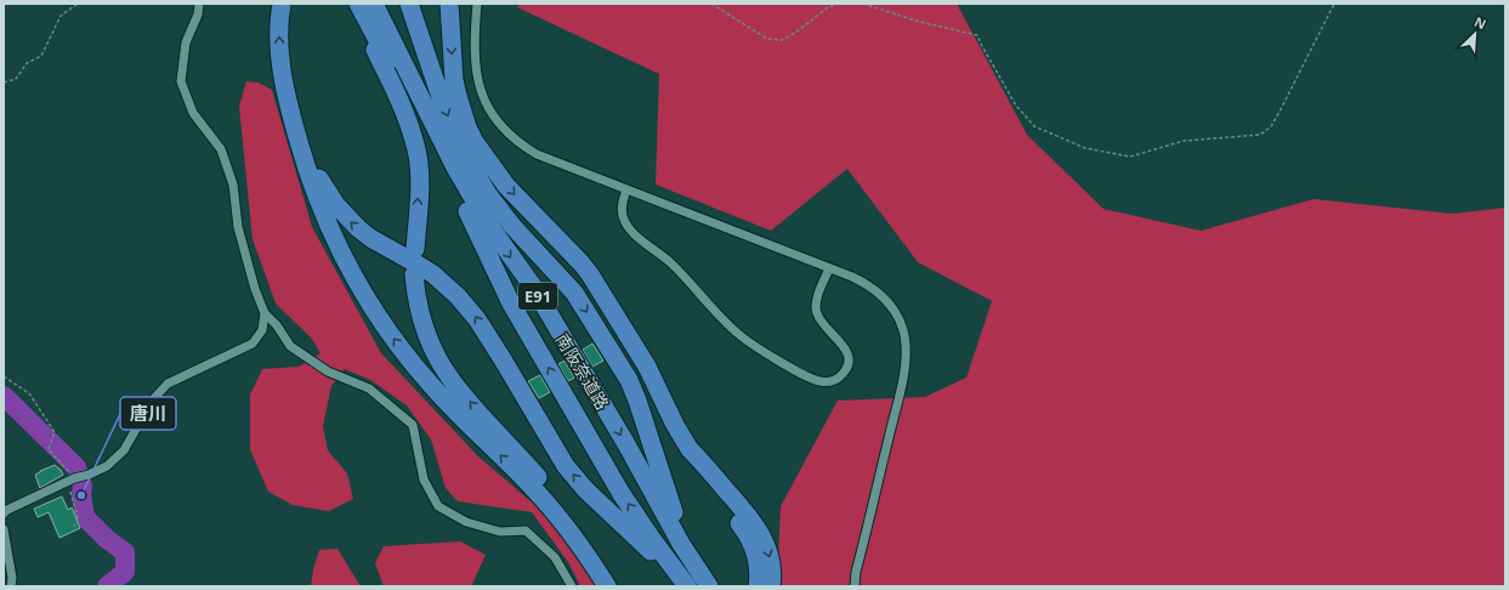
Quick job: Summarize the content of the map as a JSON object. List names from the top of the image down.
{
  "streets": {
    "highway": ["E91", "南阪奈道路"]
  },
  "crossings": [
    ["E91", "南阪奈道路"]
  ],
  "places": ["唐川"],
  "north": "top right"
}
